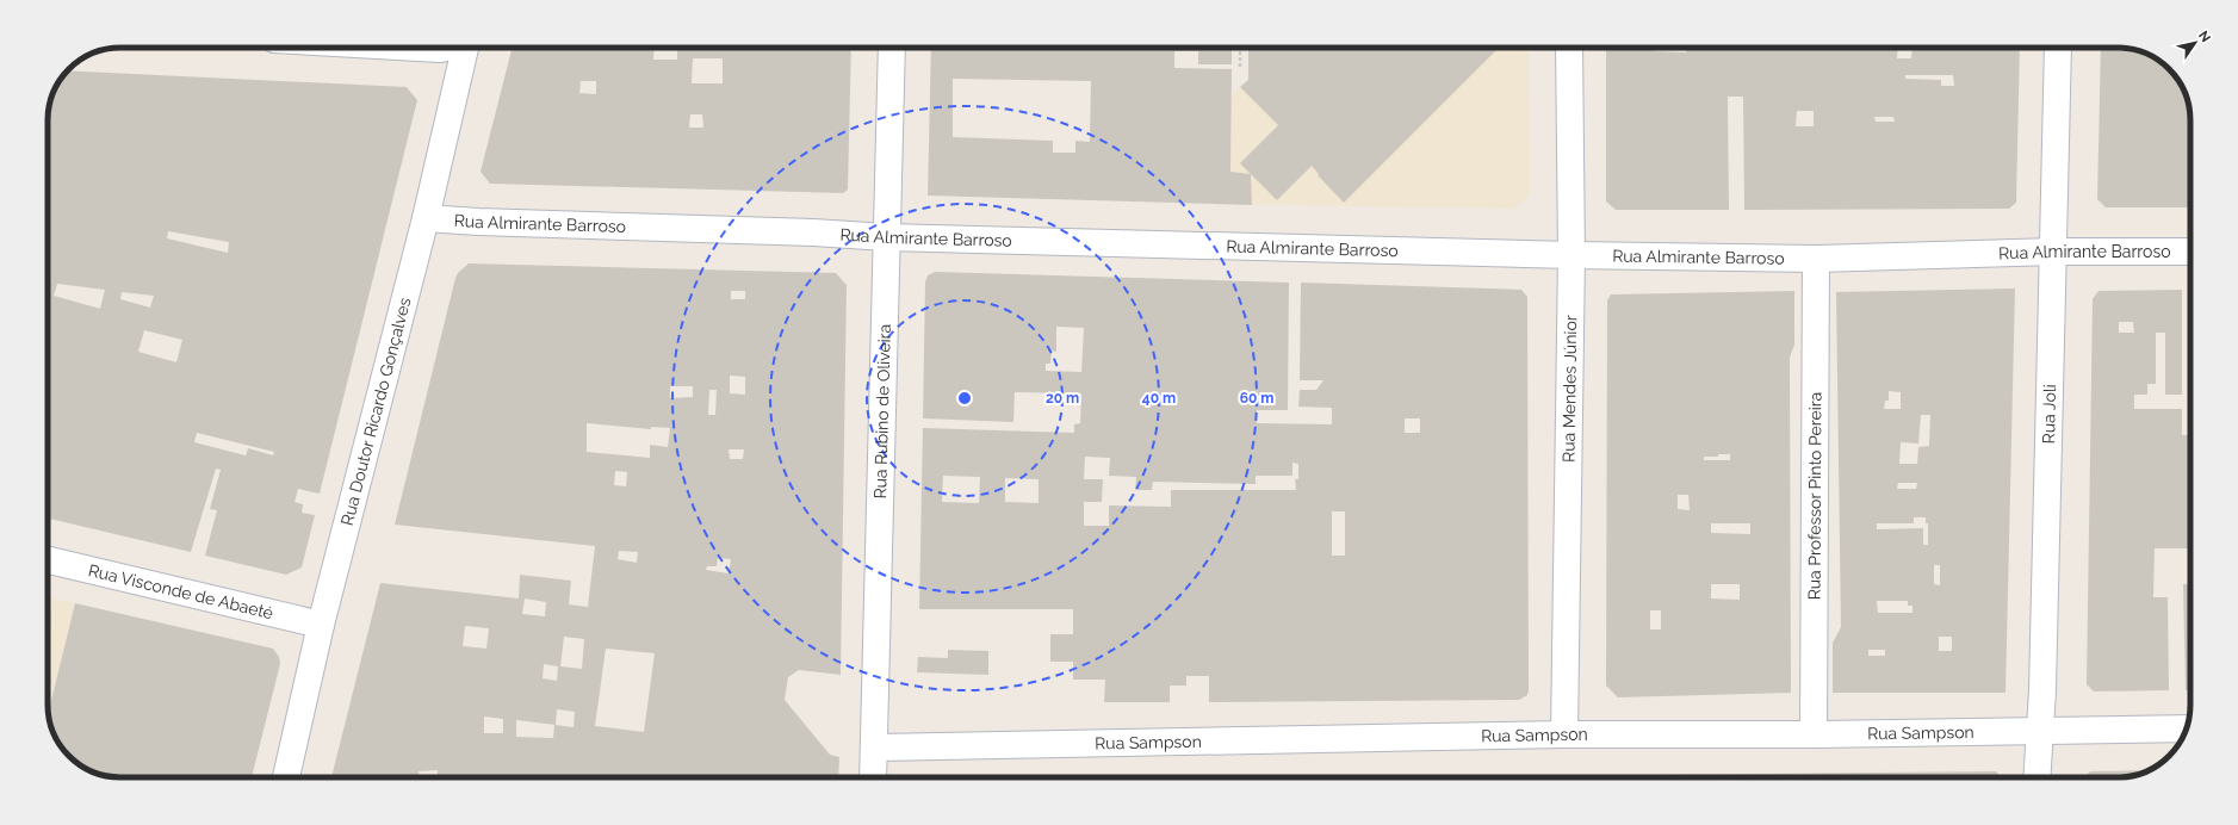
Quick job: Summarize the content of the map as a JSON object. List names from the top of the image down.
{
  "streets": {
    "street": [
      "Rua Almirante Barroso",
      "Rua Mendes Júnior",
      "Rua Doutor Ricardo Gonçalves",
      "Rua Rubino de Oliveira",
      "Rua Joli",
      "Rua Professor Pinto Pereira",
      "Rua Visconde de Abaeté",
      "Rua Sampson"
    ]
  },
  "crossings": [
    ["Rua Almirante Barroso", "Rua Mendes Júnior"],
    ["Rua Almirante Barroso", "Rua Doutor Ricardo Gonçalves"],
    ["Rua Almirante Barroso", "Rua Rubino de Oliveira"],
    ["Rua Almirante Barroso", "Rua Joli"],
    ["Rua Almirante Barroso", "Rua Professor Pinto Pereira"],
    ["Rua Mendes Júnior", "Rua Sampson"],
    ["Rua Doutor Ricardo Gonçalves", "Rua Visconde de Abaeté"],
    ["Rua Rubino de Oliveira", "Rua Sampson"],
    ["Rua Joli", "Rua Sampson"],
    ["Rua Professor Pinto Pereira", "Rua Sampson"]
  ],
  "north": "top right",
  "rings": ["20 m", "40 m", "60 m"]
}
